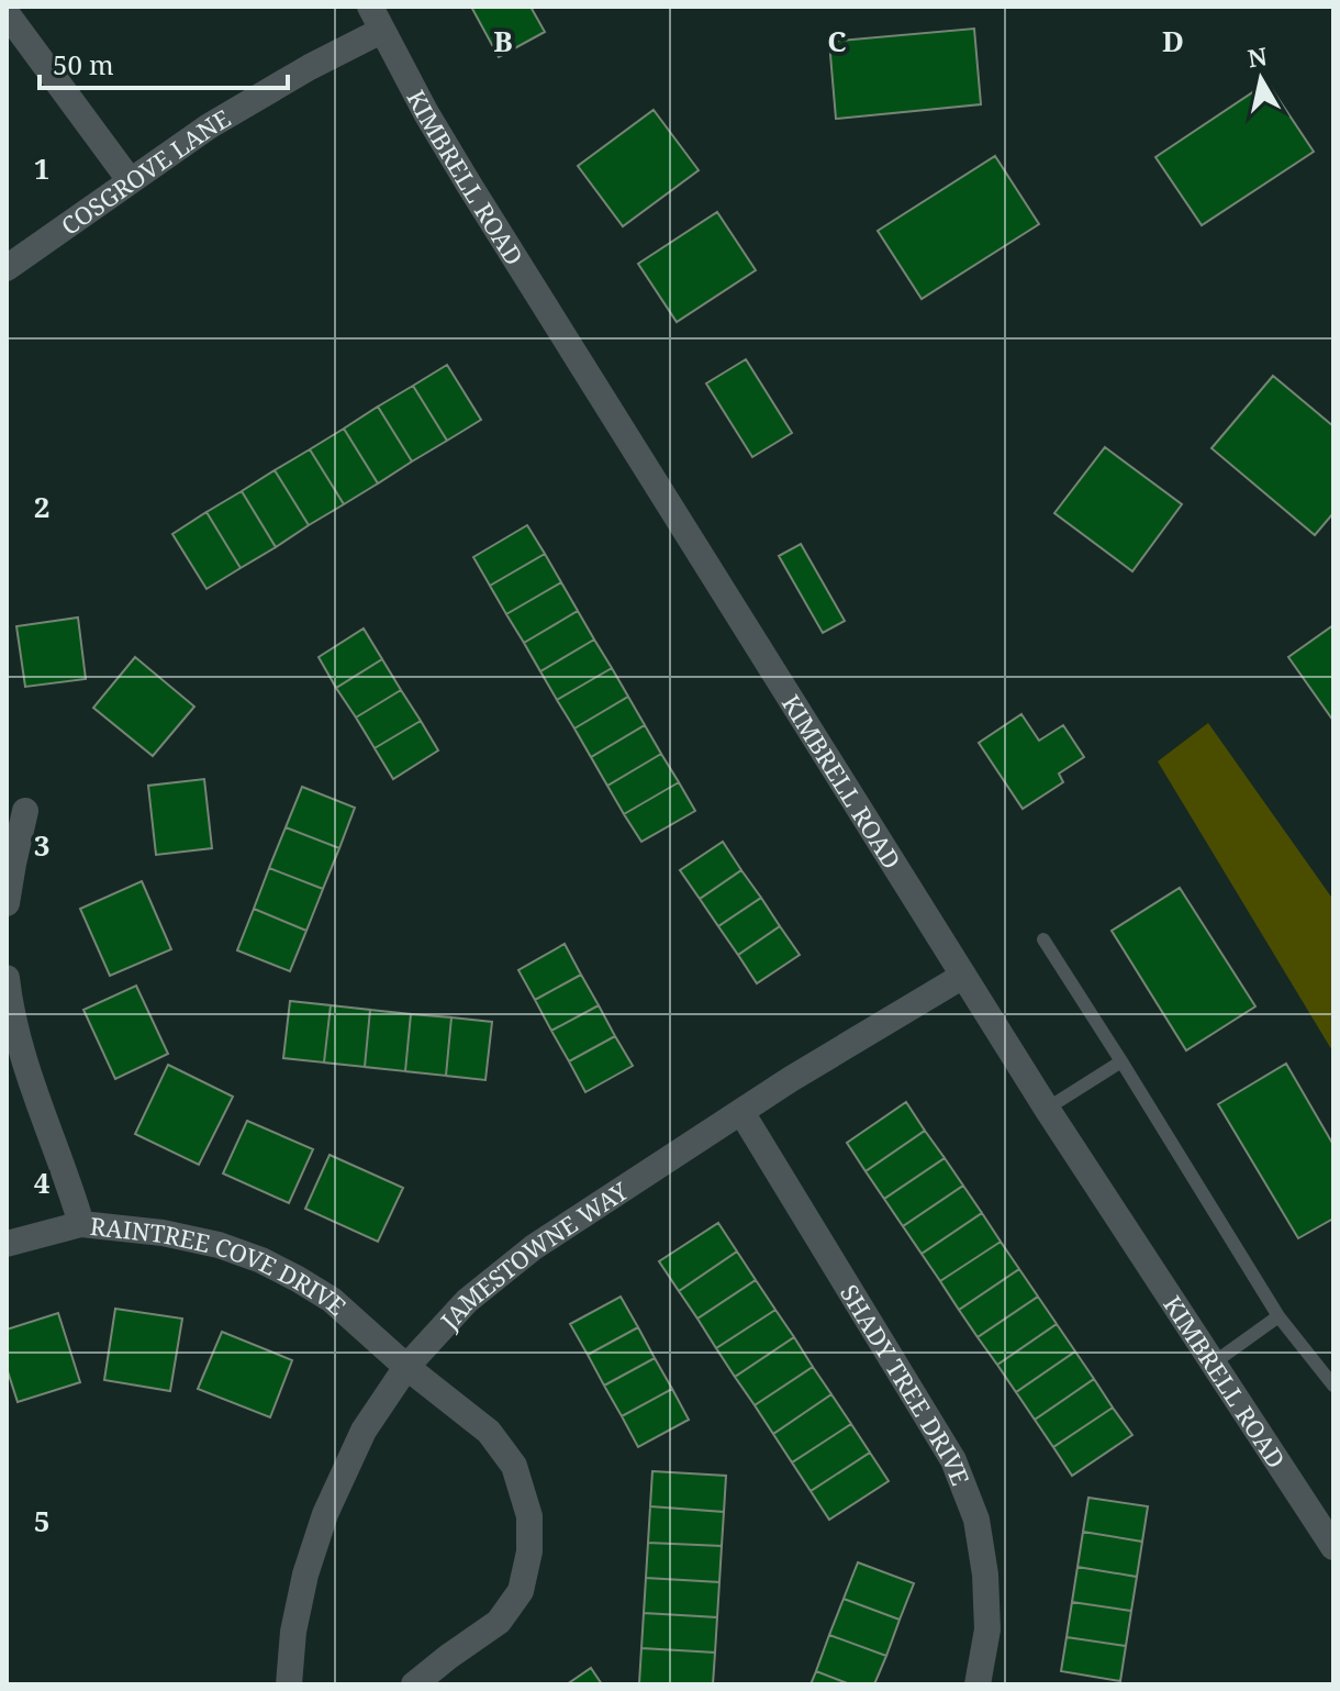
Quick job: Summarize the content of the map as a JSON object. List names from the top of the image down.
{
  "streets": {
    "street": [
      "COSGROVE LANE",
      "KIMBRELL ROAD",
      "JAMESTOWNE WAY",
      "RAINTREE COVE DRIVE",
      "SHADY TREE DRIVE"
    ]
  },
  "crossings": [
    ["COSGROVE LANE", "KIMBRELL ROAD"],
    ["KIMBRELL ROAD", "JAMESTOWNE WAY"],
    ["JAMESTOWNE WAY", "RAINTREE COVE DRIVE"],
    ["JAMESTOWNE WAY", "SHADY TREE DRIVE"]
  ],
  "scale_bar": "50 m",
  "north": "top",
  "grid": {
    "columns": ["B", "C", "D"],
    "rows": [
      "1",
      "2",
      "3",
      "4",
      "5"
    ]
  }
}
